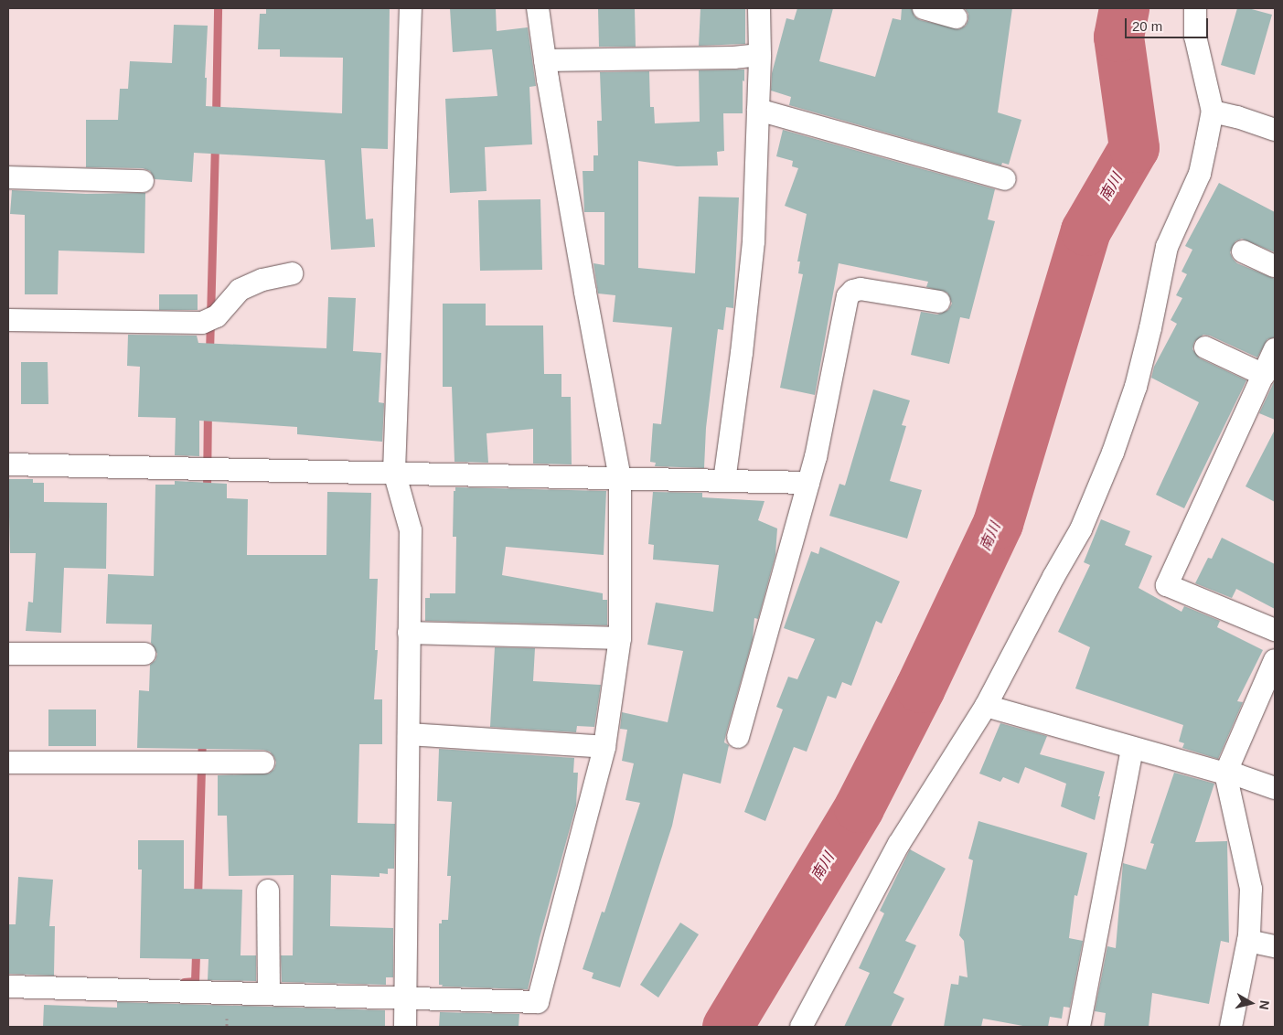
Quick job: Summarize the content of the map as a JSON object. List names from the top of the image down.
{
  "water": ["南川"],
  "scale_bar": "20 m",
  "north": "right"
}
